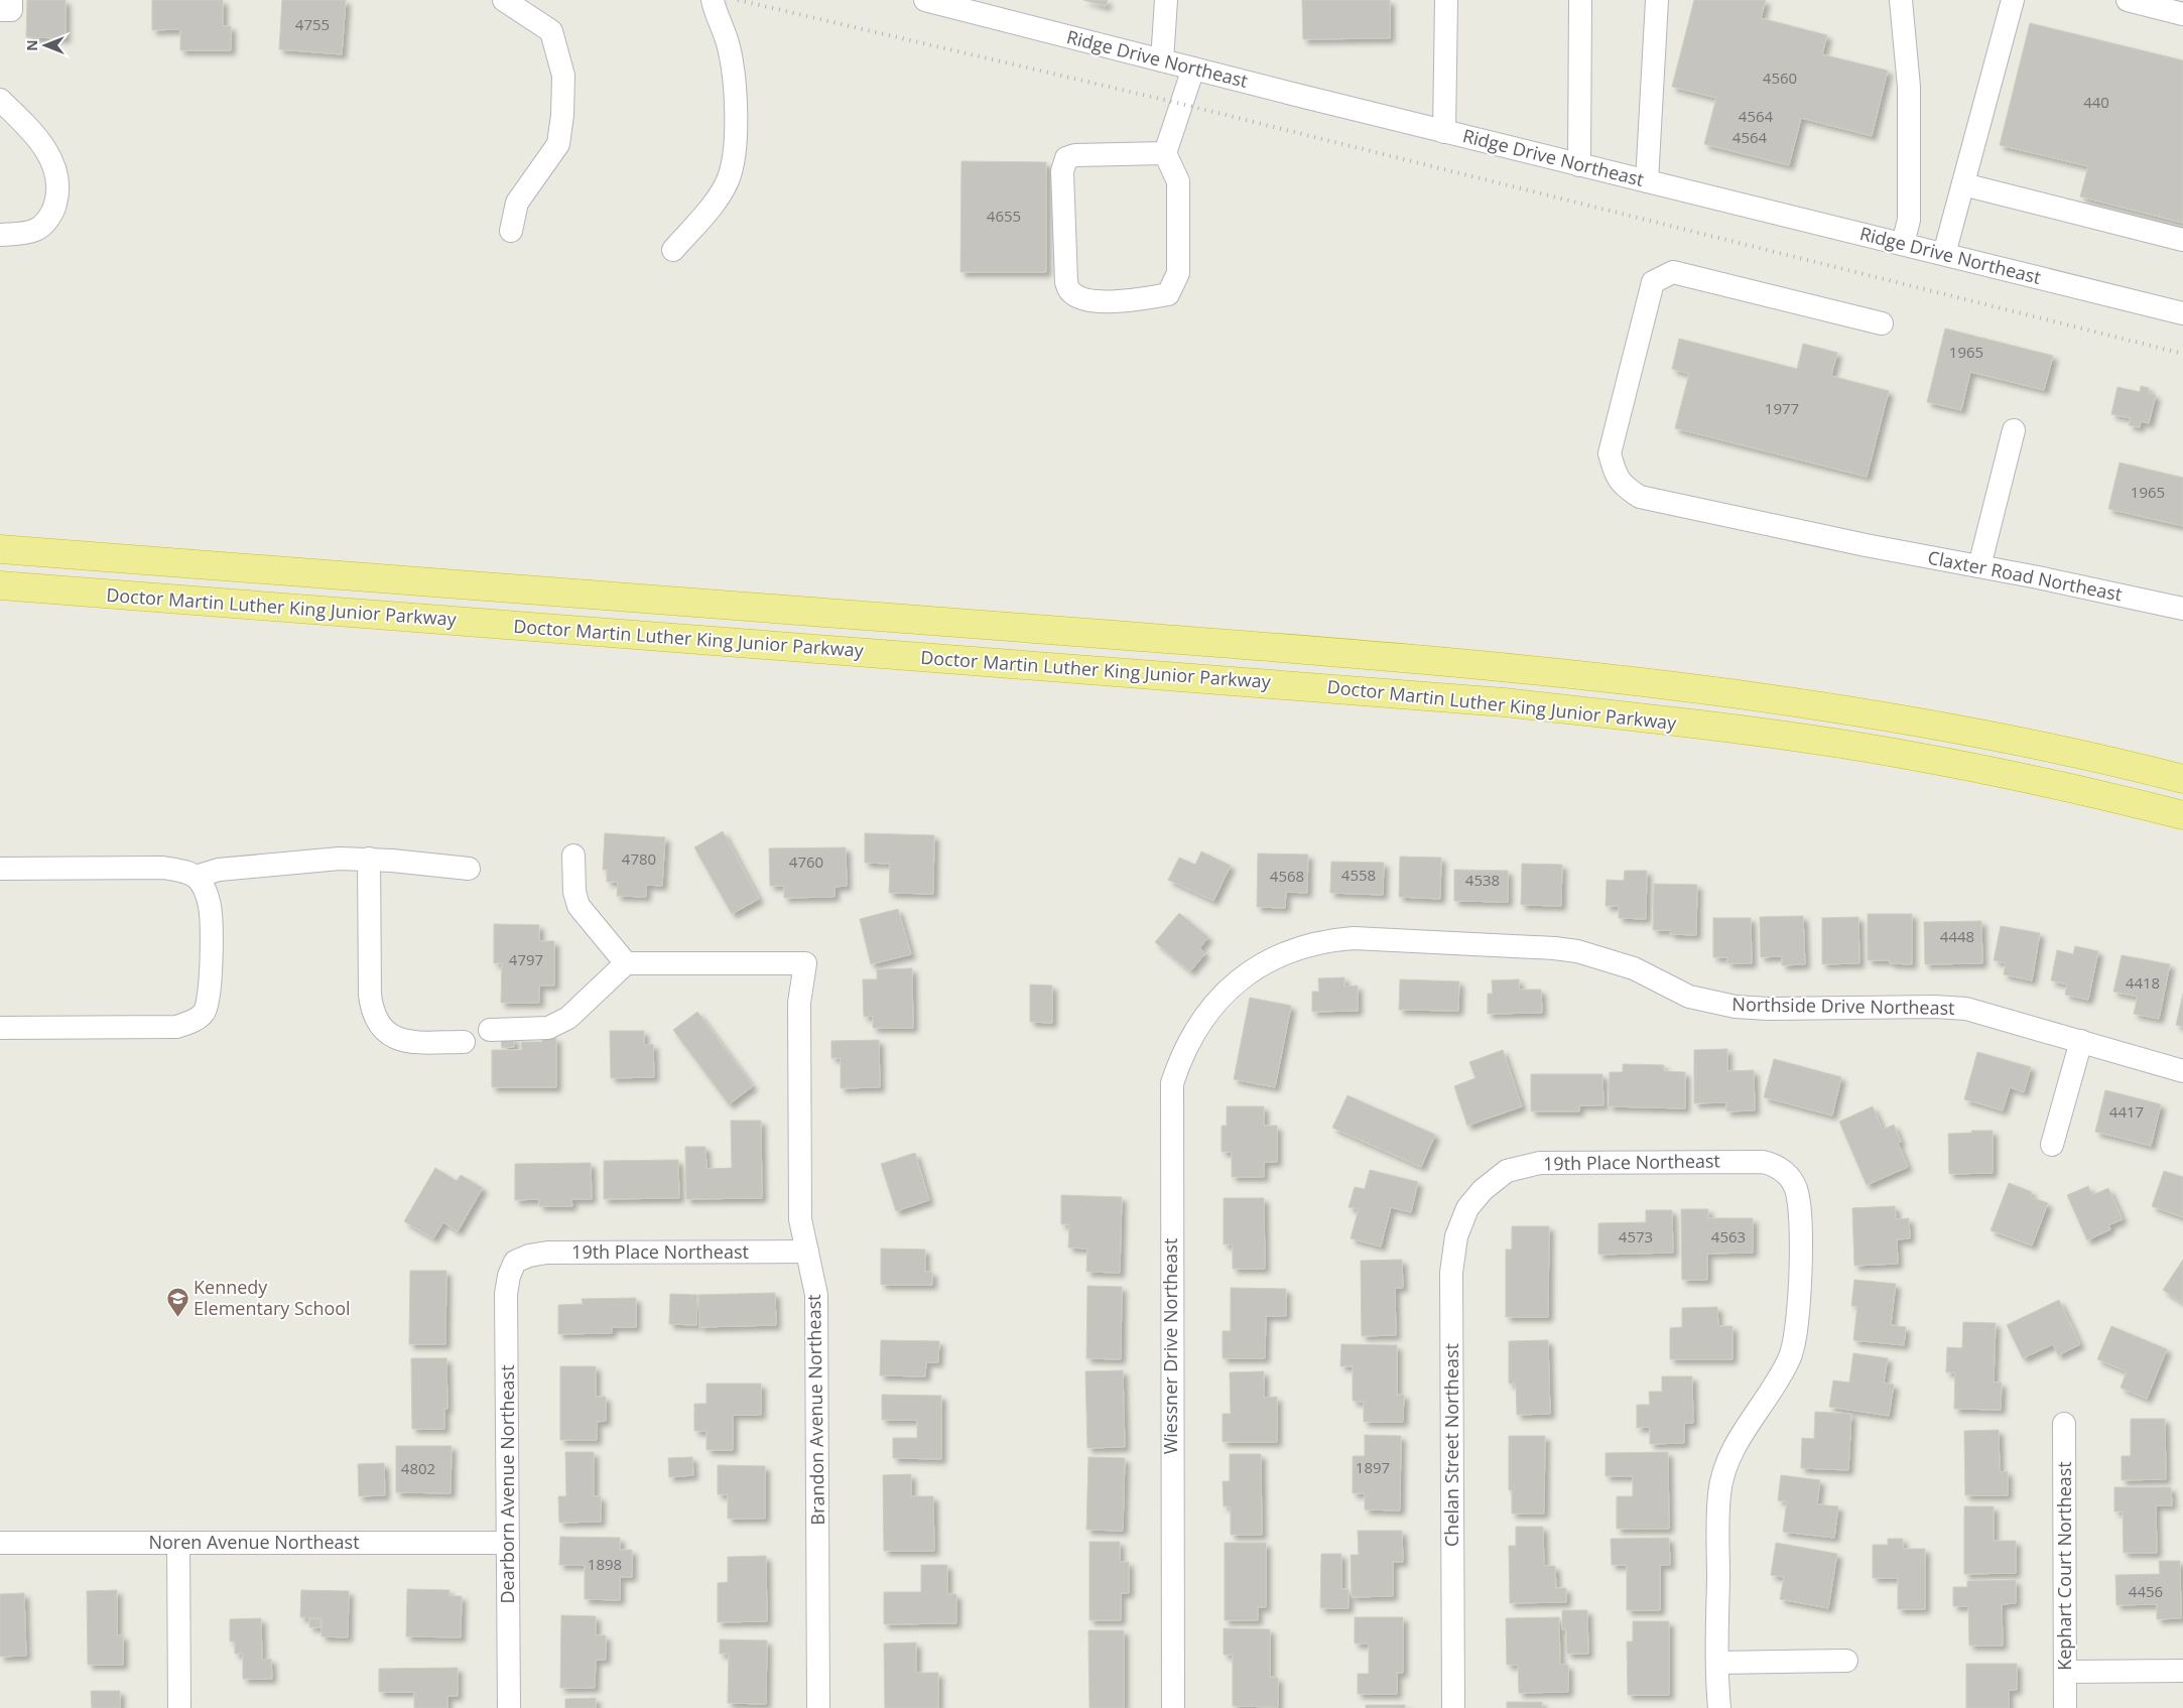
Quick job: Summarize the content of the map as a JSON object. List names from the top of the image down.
{
  "streets": {
    "highway": ["Doctor Martin Luther King Junior Parkway"],
    "street": [
      "Ridge Drive Northeast",
      "Claxter Road Northeast",
      "Northside Drive Northeast",
      "19th Place Northeast",
      "Wiessner Drive Northeast",
      "Brandon Avenue Northeast",
      "Chelan Street Northeast",
      "Dearborn Avenue Northeast",
      "Noren Avenue Northeast",
      "Kephart Court Northeast"
    ]
  },
  "crossings": [
    ["Northside Drive Northeast", "Wiessner Drive Northeast"],
    ["19th Place Northeast", "Brandon Avenue Northeast"],
    ["19th Place Northeast", "Chelan Street Northeast"],
    ["19th Place Northeast", "Dearborn Avenue Northeast"],
    ["Dearborn Avenue Northeast", "Noren Avenue Northeast"]
  ],
  "places": {
    "school or university": ["Kennedy Elementary School"]
  },
  "house_numbers": [
    "4755",
    "4560",
    "440",
    "4564",
    "4564",
    "4655",
    "1965",
    "1977",
    "1965",
    "4780",
    "4760",
    "4558",
    "4568",
    "4538",
    "4448",
    "4797",
    "4418",
    "4417",
    "4573",
    "4563",
    "1897",
    "4802",
    "1898",
    "4456"
  ],
  "north": "left"
}
